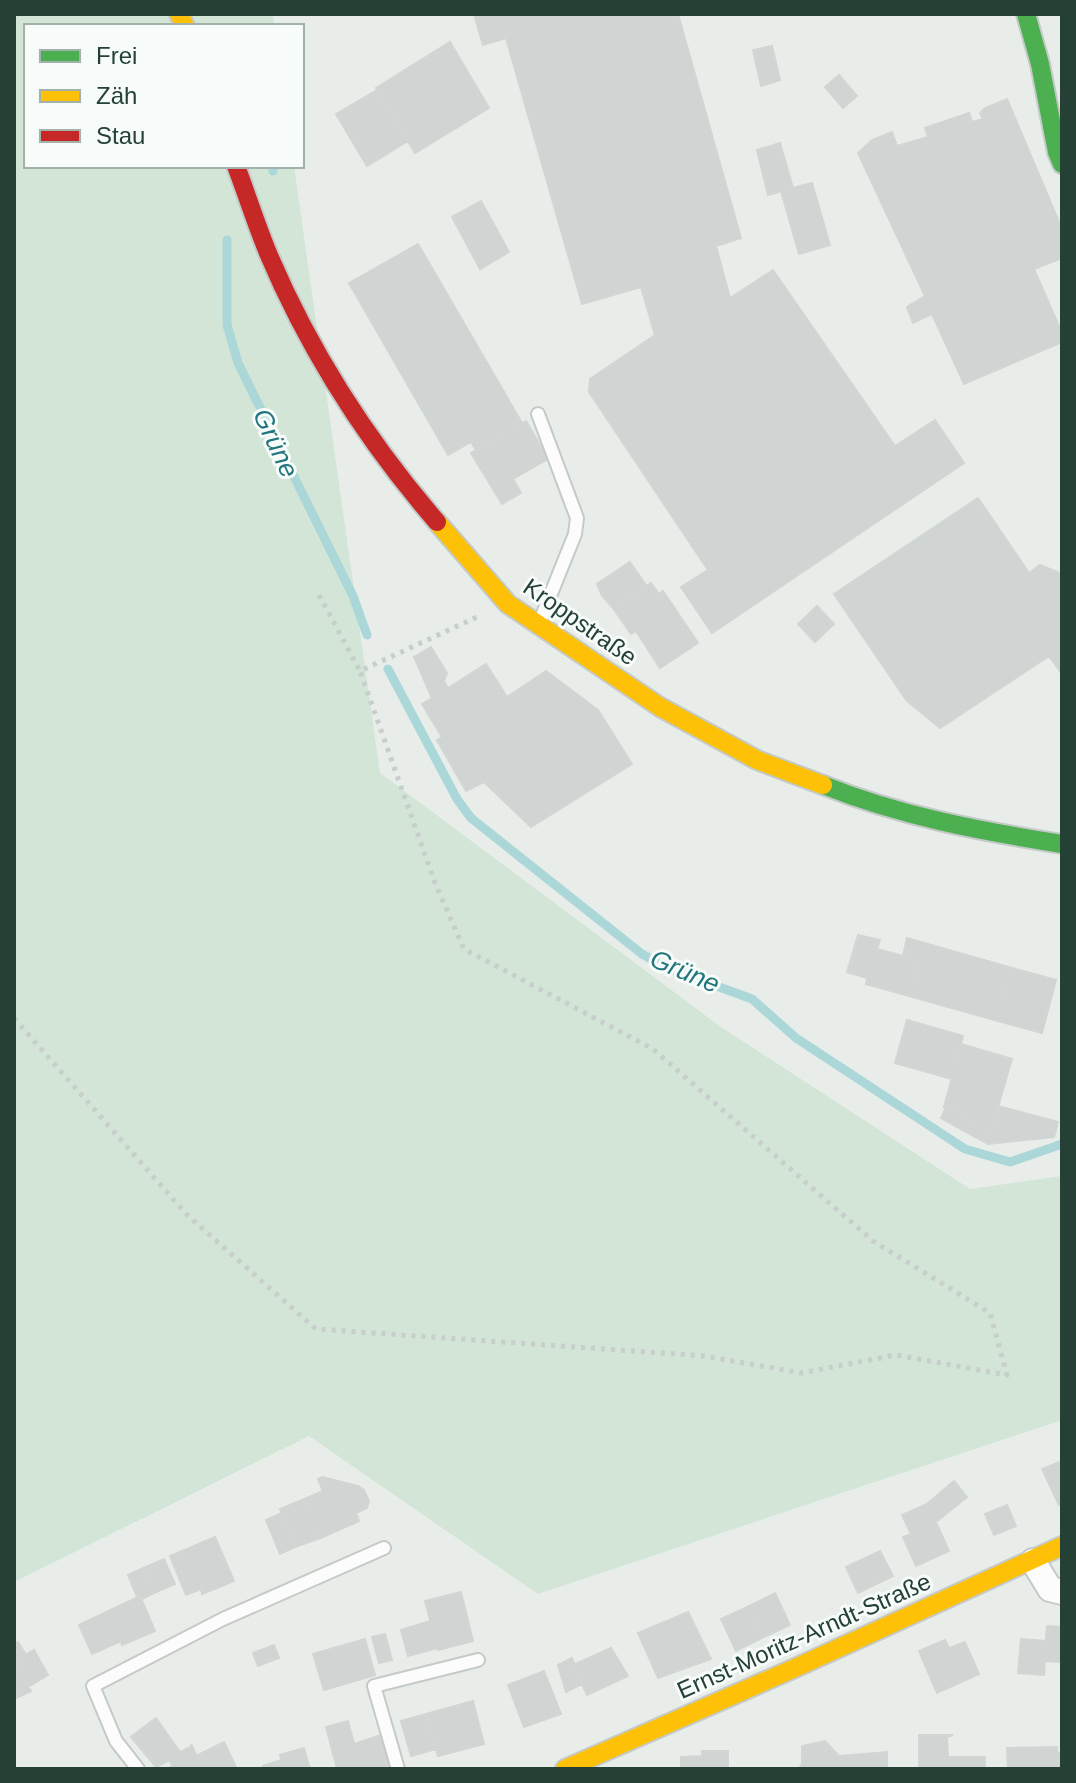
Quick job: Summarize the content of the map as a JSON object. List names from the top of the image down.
{
  "streets": {
    "street": ["Kroppstraße", "Ernst-Moritz-Arndt-Straße"]
  },
  "water": ["Grüne"],
  "legend": ["Frei", "Zäh", "Stau"]
}
